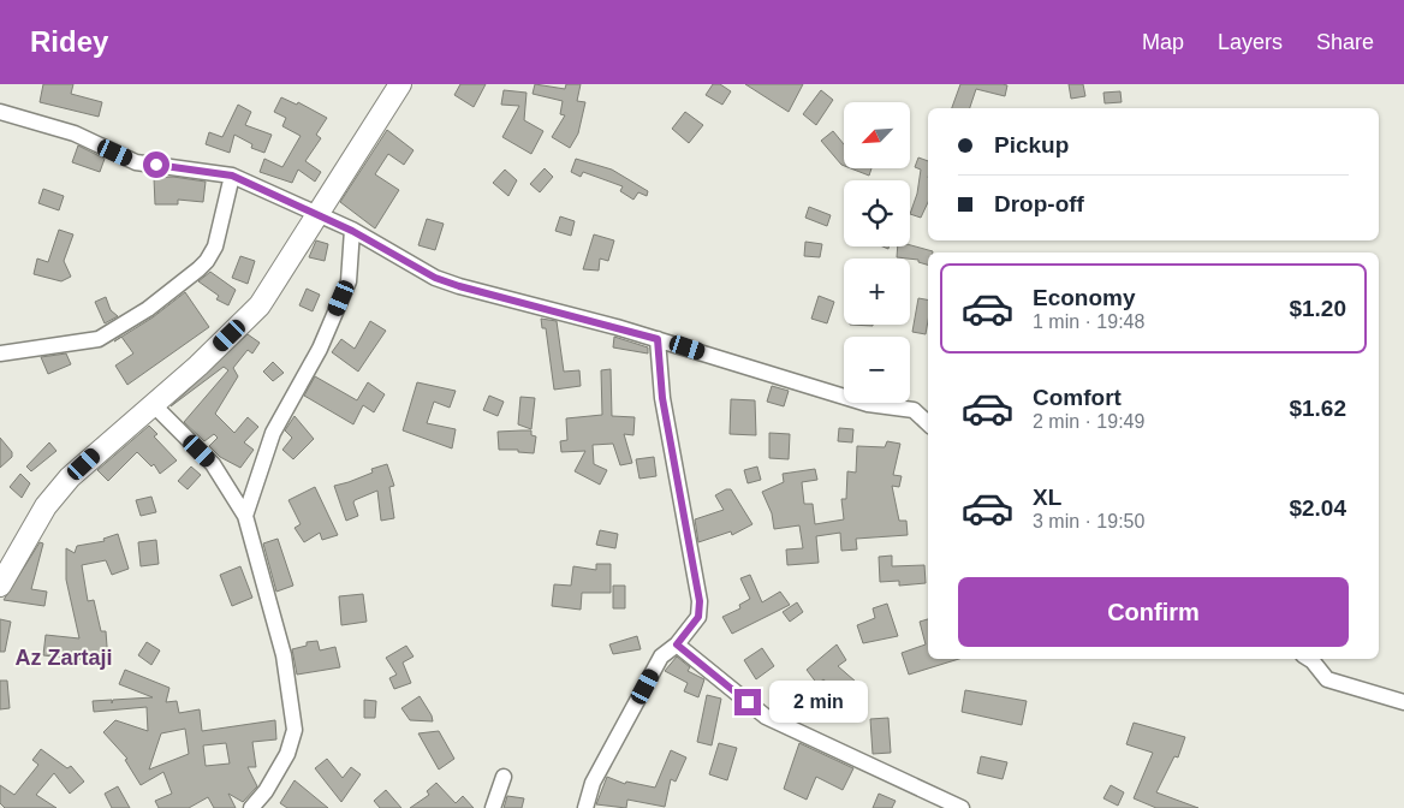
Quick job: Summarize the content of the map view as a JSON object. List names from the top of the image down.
{
  "districts": ["Az Zartaji"],
  "north": "bottom left",
  "page": {
    "header": "Ridey",
    "nav": ["Map", "Layers", "Share"],
    "map_buttons": ["+", "−"],
    "banner": ["Pickup", "Drop-off"],
    "list": [
      {
        "name": "Economy",
        "note": "1 min · 19:48",
        "value": "$1.20"
      },
      {
        "name": "Comfort",
        "note": "2 min · 19:49",
        "value": "$1.62"
      },
      {
        "name": "XL",
        "note": "3 min · 19:50",
        "value": "$2.04"
      }
    ],
    "buttons": "Confirm",
    "bubble": "2 min"
  }
}
